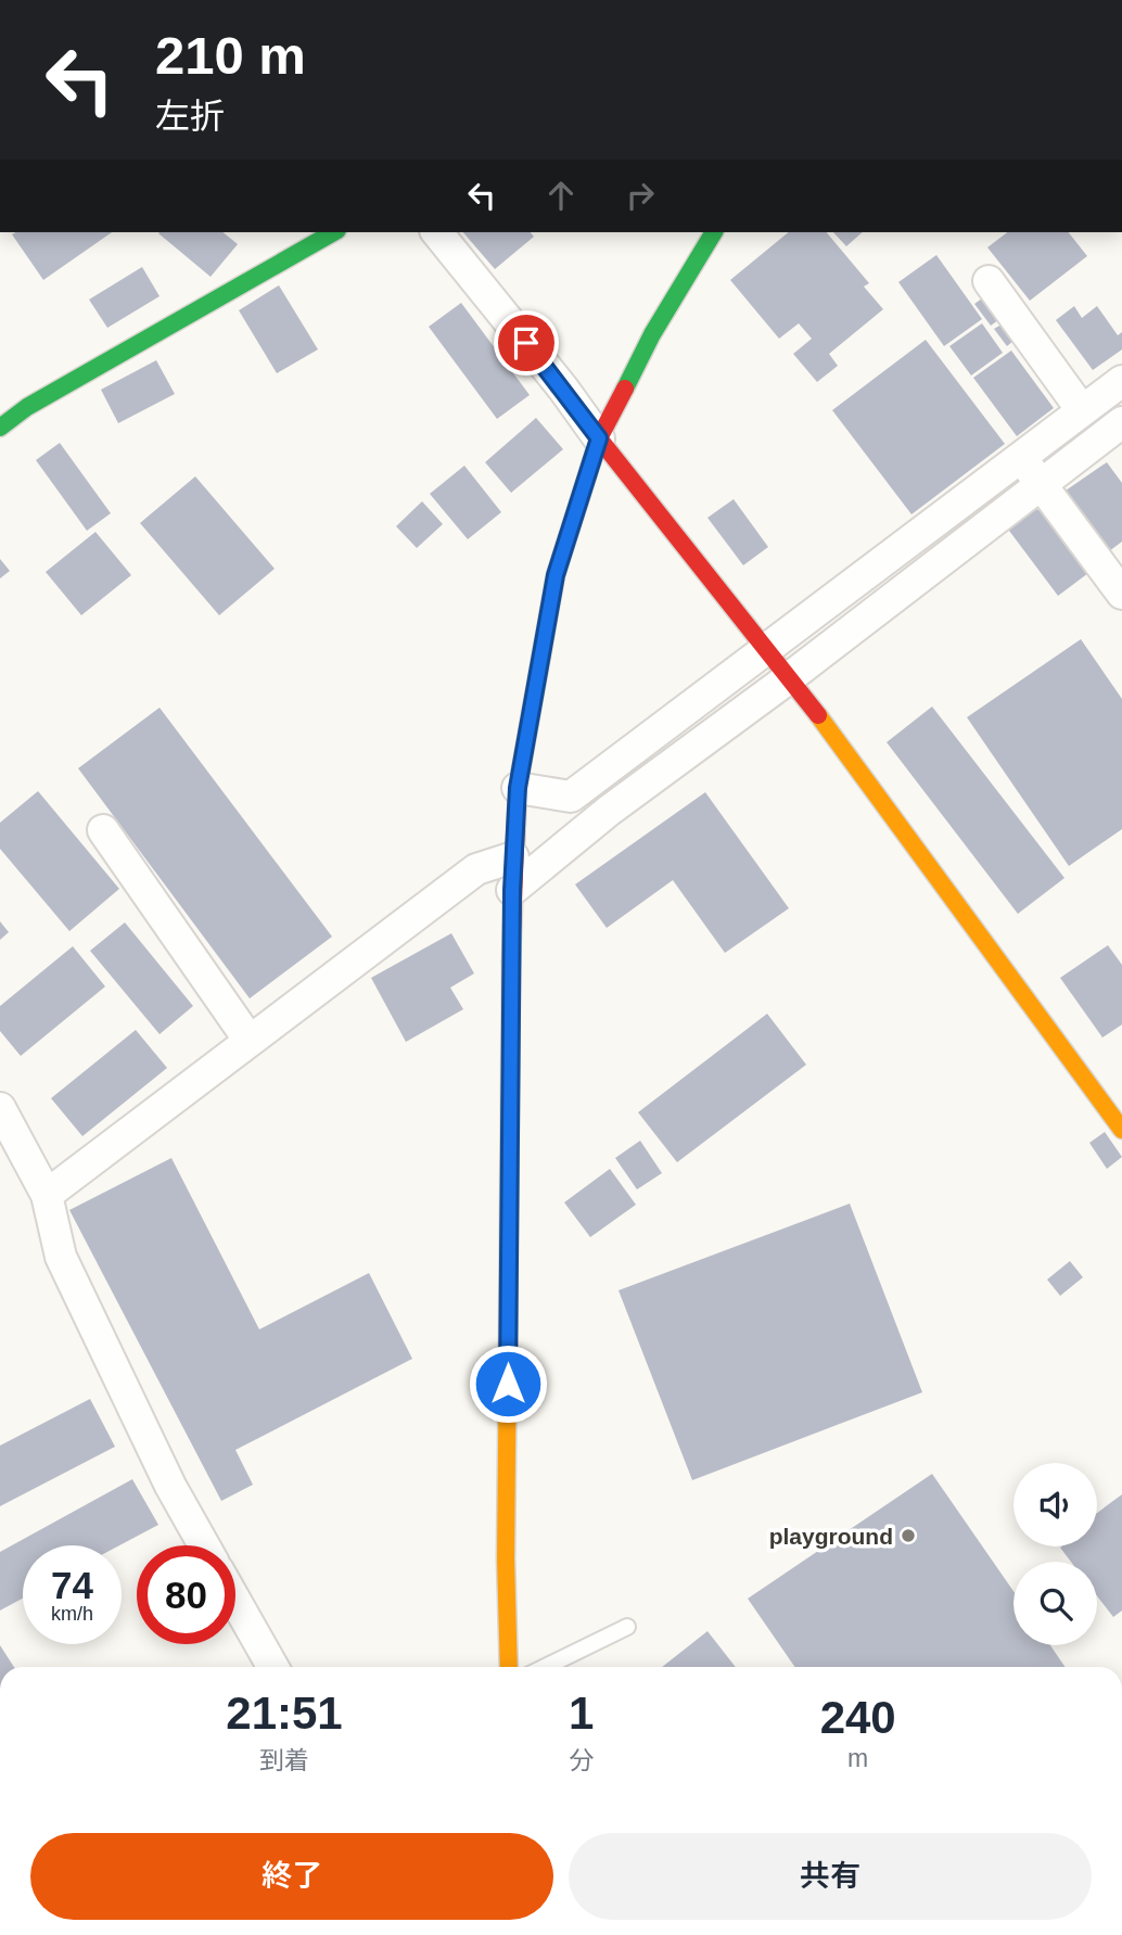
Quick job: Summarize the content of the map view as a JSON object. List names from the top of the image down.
{
  "places": ["playground"],
  "page": {
    "turn": ["210 m", "左折"],
    "speed": "74 km/h",
    "limit": "80",
    "eta": [
      "21:51",
      "到着",
      "1",
      "分",
      "240",
      "m"
    ],
    "buttons": ["終了", "共有"]
  }
}
